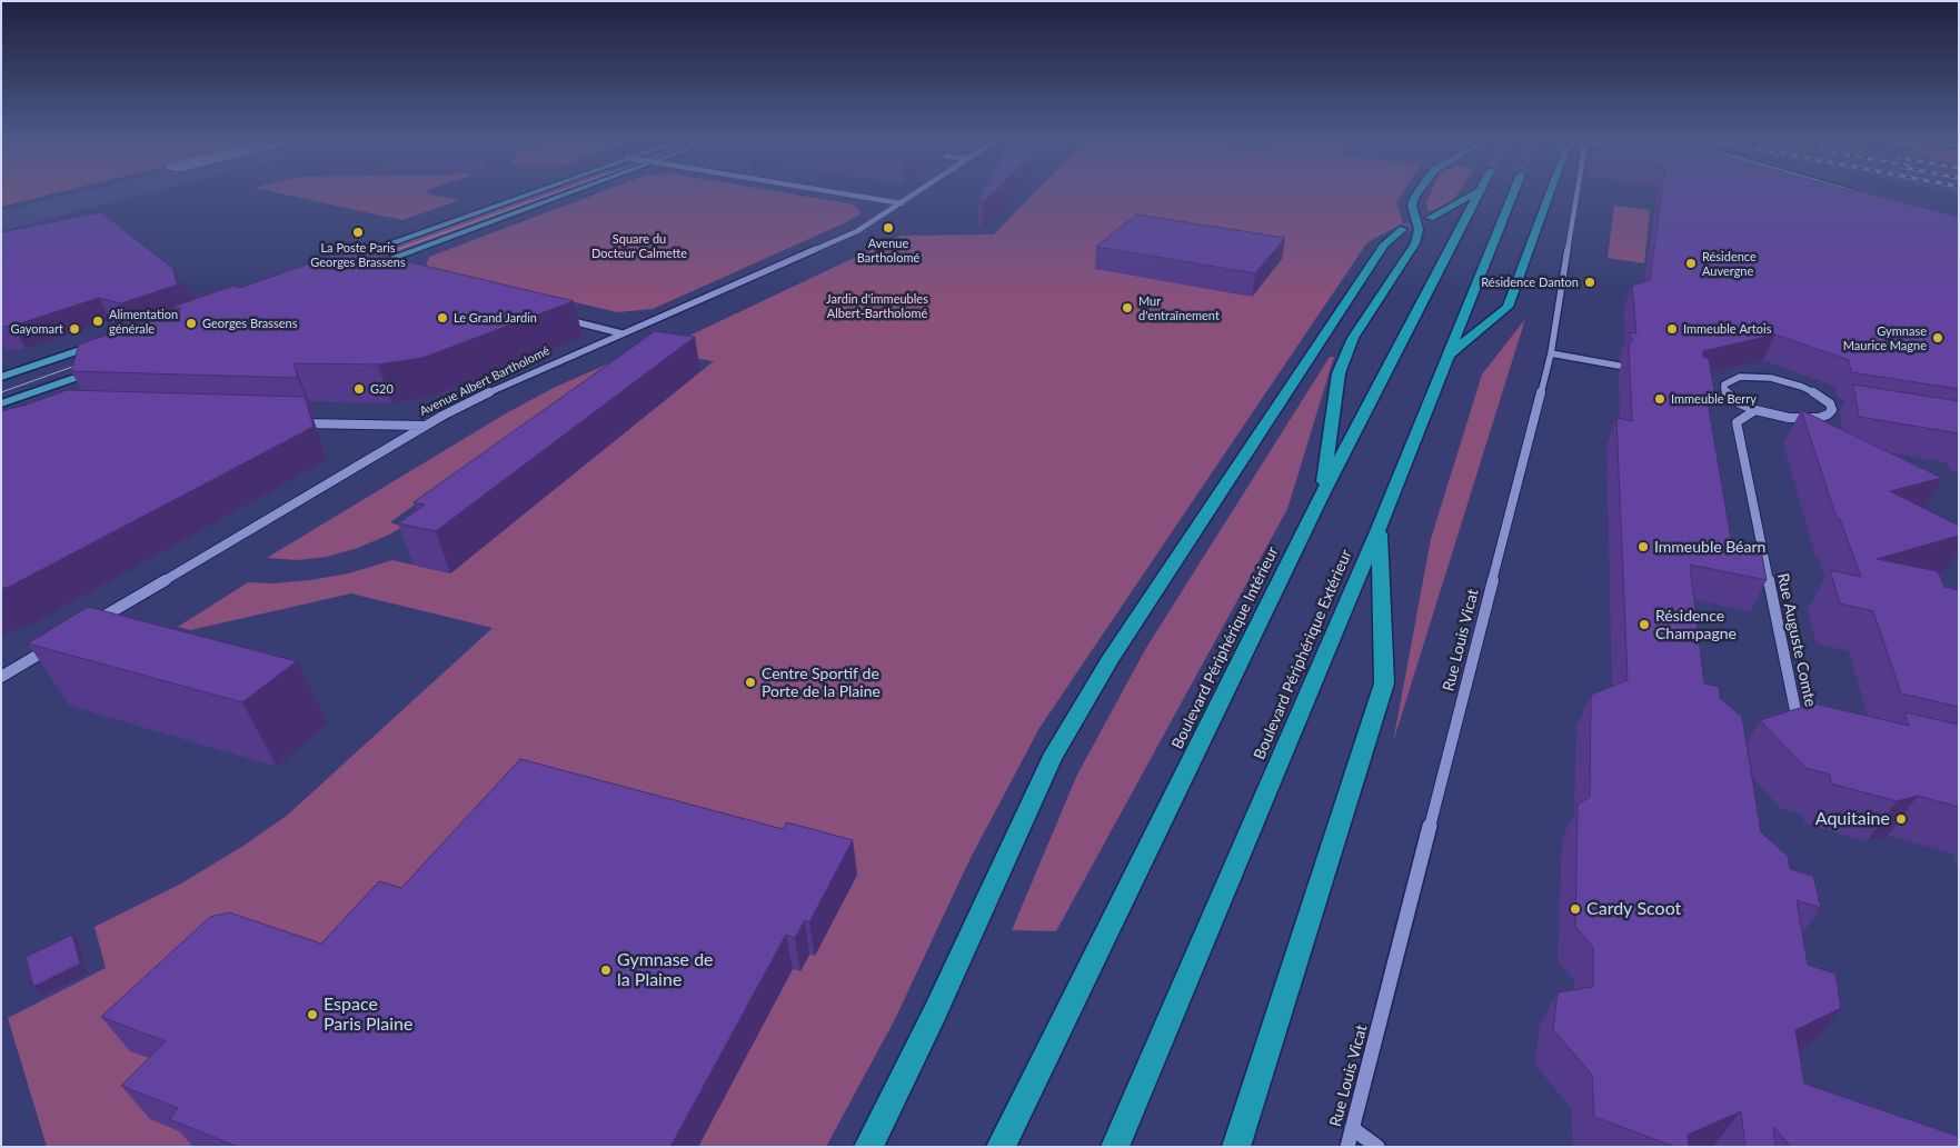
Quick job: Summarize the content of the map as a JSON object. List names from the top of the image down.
{
  "streets": {
    "highway": ["Boulevard Périphérique Intérieur", "Boulevard Périphérique Extérieur"],
    "street": ["Avenue Albert Bartholomé", "Rue Louis Vicat", "Rue Auguste Comte"]
  },
  "parks": ["Square du Docteur Calmette", "Jardin d'immeubles Albert-Bartholomé"],
  "places": [
    "Avenue Bartholomé",
    "La Poste Paris Georges Brassens",
    "Résidence Auvergne",
    "Résidence Danton",
    "Mur d'entraînement",
    "Le Grand Jardin",
    "Alimentation générale",
    "Georges Brassens",
    "Gayomart",
    "Immeuble Artois",
    "Gymnase Maurice Magne",
    "G20",
    "Immeuble Berry",
    "Immeuble Béarn",
    "Résidence Champagne",
    "Centre Sportif de Porte de la Plaine",
    "Aquitaine",
    "Cardy Scoot",
    "Gymnase de la Plaine",
    "Espace Paris Plaine"
  ]
}
